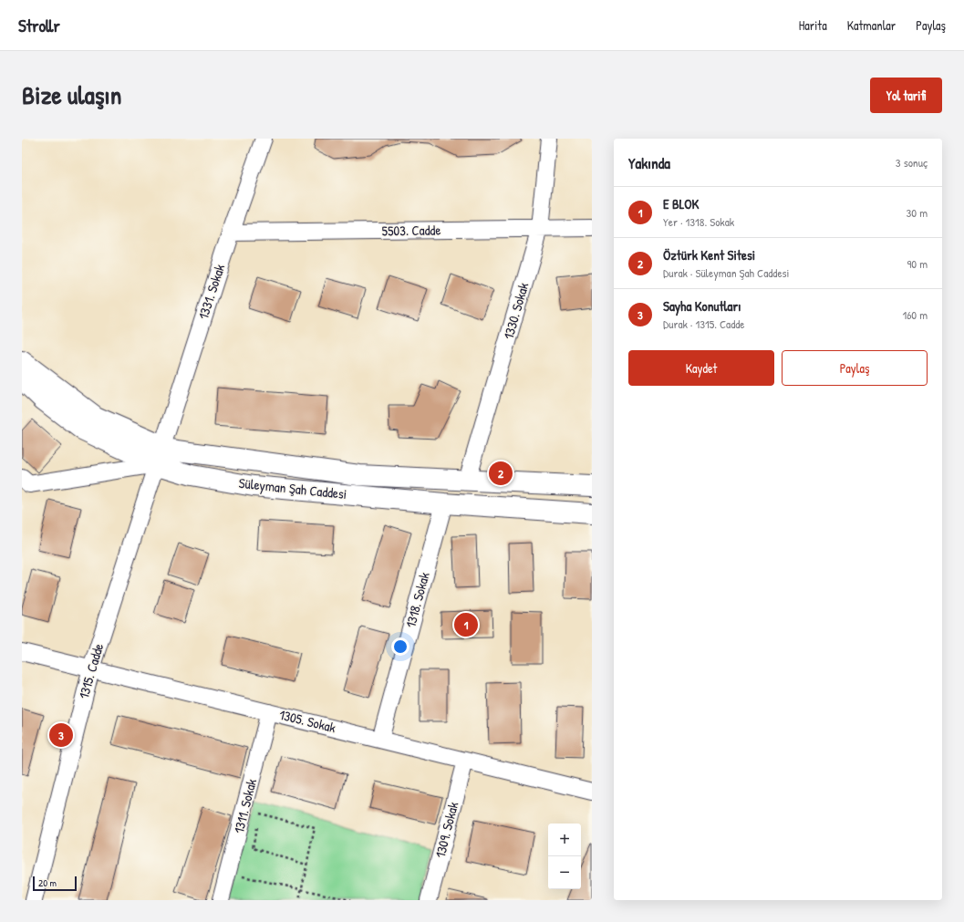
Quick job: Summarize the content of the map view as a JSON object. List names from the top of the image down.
{
  "streets": {
    "main road": ["Süleyman Şah Caddesi"],
    "street": [
      "5503. Cadde",
      "1331. Sokak",
      "1330. Sokak",
      "1318. Sokak",
      "1315. Cadde",
      "1305. Sokak",
      "1311. Sokak",
      "1309. Sokak"
    ]
  },
  "crossings": [
    ["5503. Cadde", "1331. Sokak"],
    ["5503. Cadde", "1330. Sokak"],
    ["1331. Sokak", "Süleyman Şah Caddesi"],
    ["1331. Sokak", "1315. Cadde"],
    ["1330. Sokak", "Süleyman Şah Caddesi"],
    ["Süleyman Şah Caddesi", "1318. Sokak"],
    ["Süleyman Şah Caddesi", "1315. Cadde"],
    ["1318. Sokak", "1305. Sokak"],
    ["1315. Cadde", "1305. Sokak"],
    ["1305. Sokak", "1311. Sokak"],
    ["1305. Sokak", "1309. Sokak"]
  ],
  "scale_bar": "20 m",
  "page": {
    "header": "Strollr",
    "nav": ["Harita", "Katmanlar", "Paylaş"],
    "title": "Bize ulaşın",
    "buttons": [
      "Yol tarifi",
      ["Kaydet", "Paylaş"]
    ],
    "heading": ["Yakında", "3 sonuç"],
    "list": [
      {
        "mark": "1",
        "name": "E BLOK",
        "note": "Yer · 1318. Sokak",
        "value": "30 m"
      },
      {
        "mark": "2",
        "name": "Öztürk Kent Sitesi",
        "note": "Durak · Süleyman Şah Caddesi",
        "value": "90 m"
      },
      {
        "mark": "3",
        "name": "Sayha Konutları",
        "note": "Durak · 1315. Cadde",
        "value": "160 m"
      }
    ],
    "pins": ["2", "1", "3"],
    "map_buttons": ["+", "−"],
    "scale": "20 m"
  }
}
